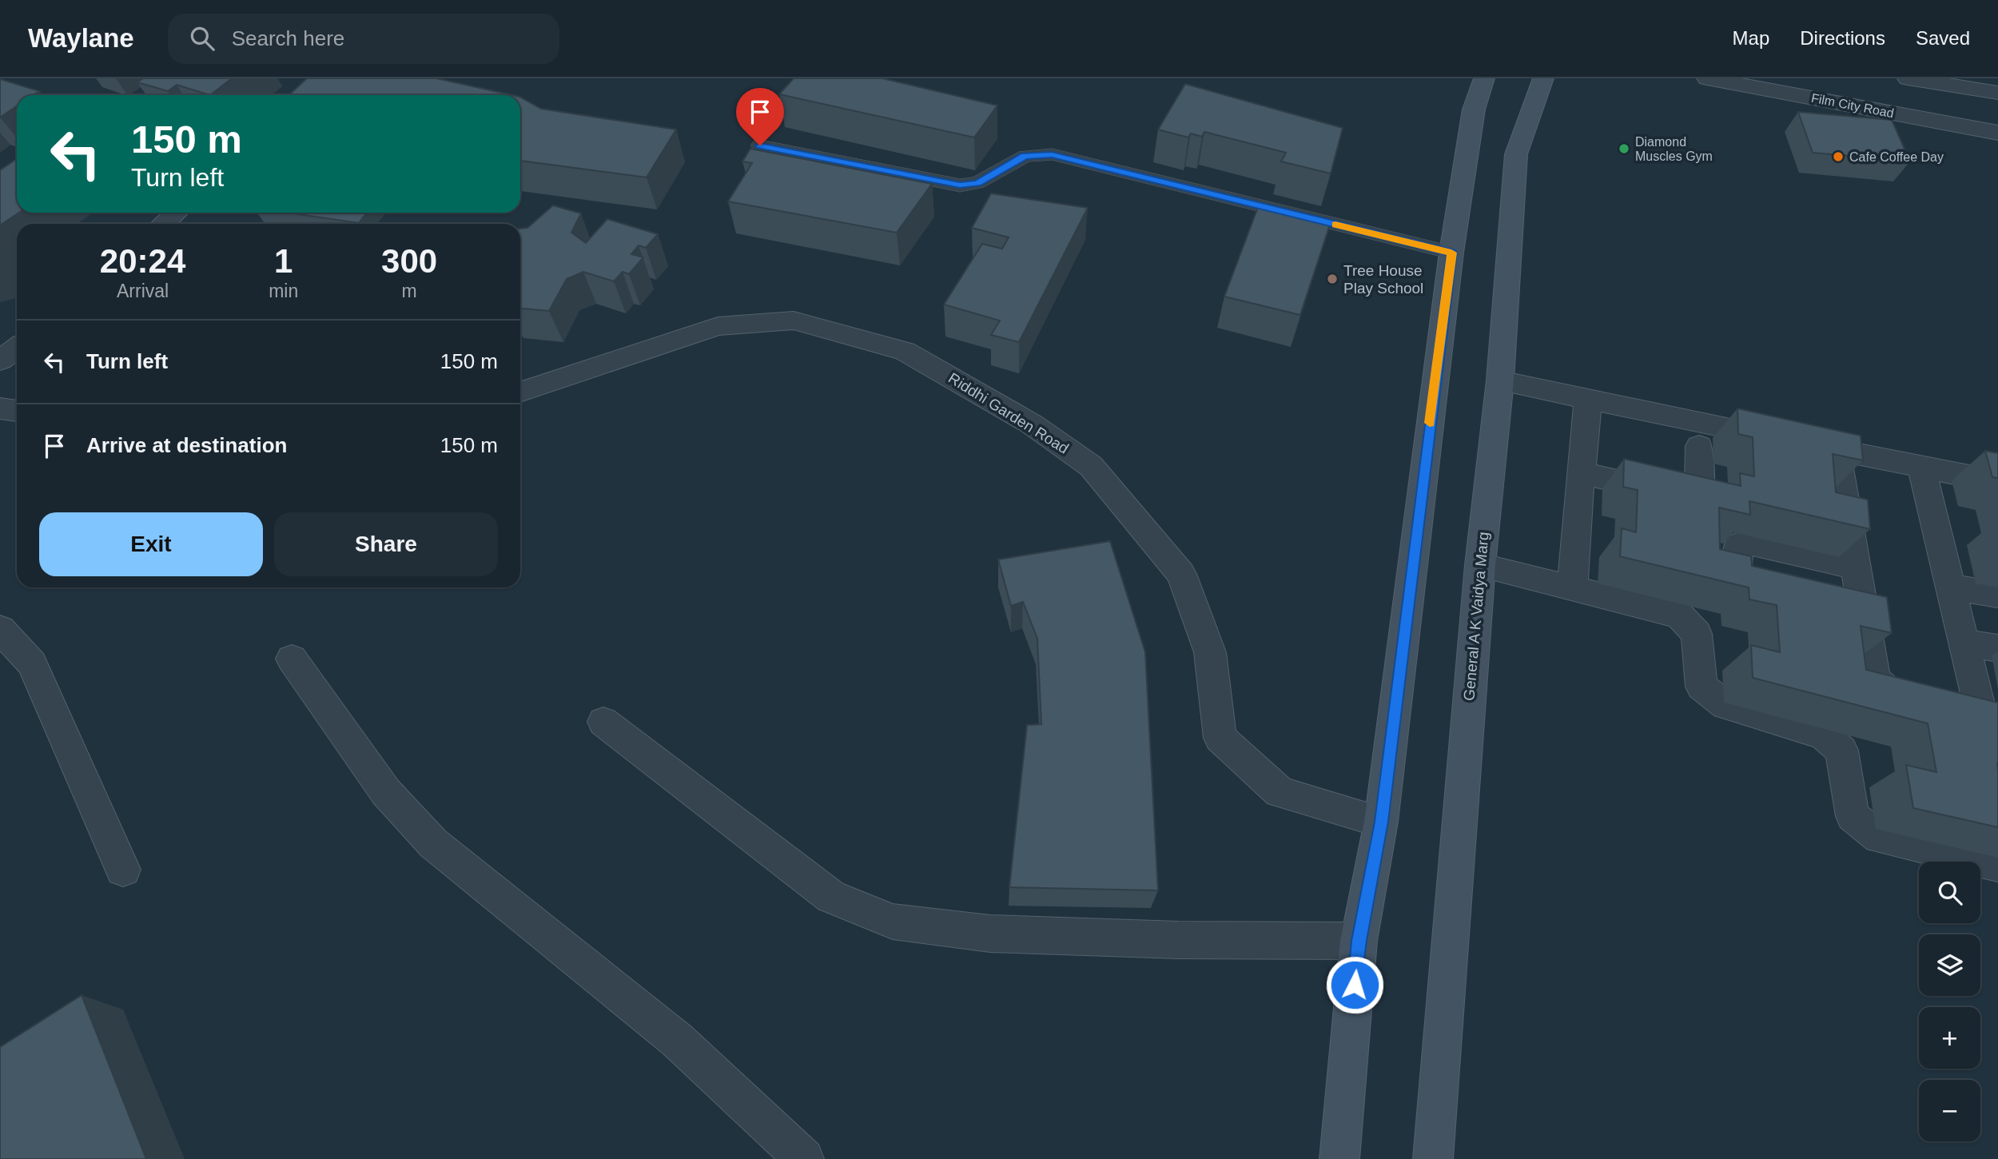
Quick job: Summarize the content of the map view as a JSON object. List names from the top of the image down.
{
  "streets": {
    "main road": ["General A K Vaidya Marg"],
    "street": ["Film City Road", "Riddhi Garden Road"]
  },
  "places": ["Diamond Muscles Gym", "Cafe Coffee Day", "Tree House Play School"],
  "page": {
    "header": "Waylane",
    "search": "Search here",
    "nav": ["Map", "Directions", "Saved"],
    "turn": ["150 m", "Turn left"],
    "eta": [
      "20:24",
      "Arrival",
      "1",
      "min",
      "300",
      "m"
    ],
    "list": [
      {
        "name": "Turn left",
        "value": "150 m"
      },
      {
        "name": "Arrive at destination",
        "value": "150 m"
      }
    ],
    "buttons": ["Exit", "Share"],
    "map_buttons": ["+", "−"]
  }
}
